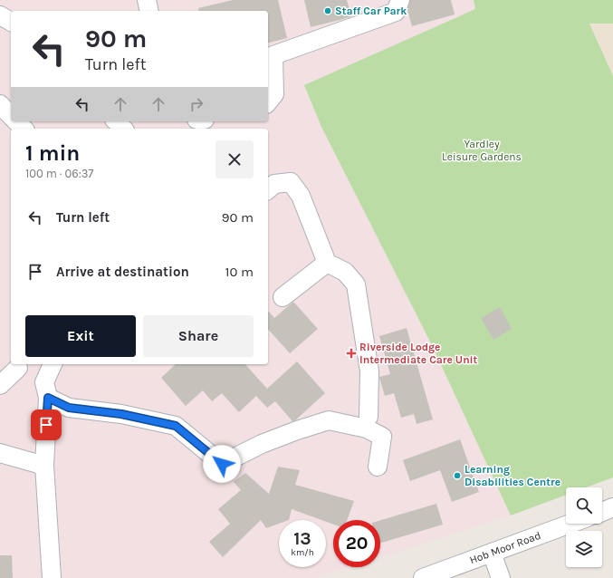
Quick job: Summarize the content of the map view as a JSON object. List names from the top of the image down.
{
  "streets": {
    "street": ["Hob Moor Road"]
  },
  "parks": ["Yardley Leisure Gardens"],
  "places": {
    "other": ["Staff Car Park", "Learning Disabilities Centre"],
    "health": ["Riverside Lodge Intermediate Care Unit"]
  },
  "page": {
    "turn": ["90 m", "Turn left"],
    "heading": ["1 min", "100 m · 06:37"],
    "list": [
      {
        "name": "Turn left",
        "value": "90 m"
      },
      {
        "name": "Arrive at destination",
        "value": "10 m"
      }
    ],
    "buttons": ["Exit", "Share"],
    "speed": "13 km/h",
    "limit": "20"
  }
}
